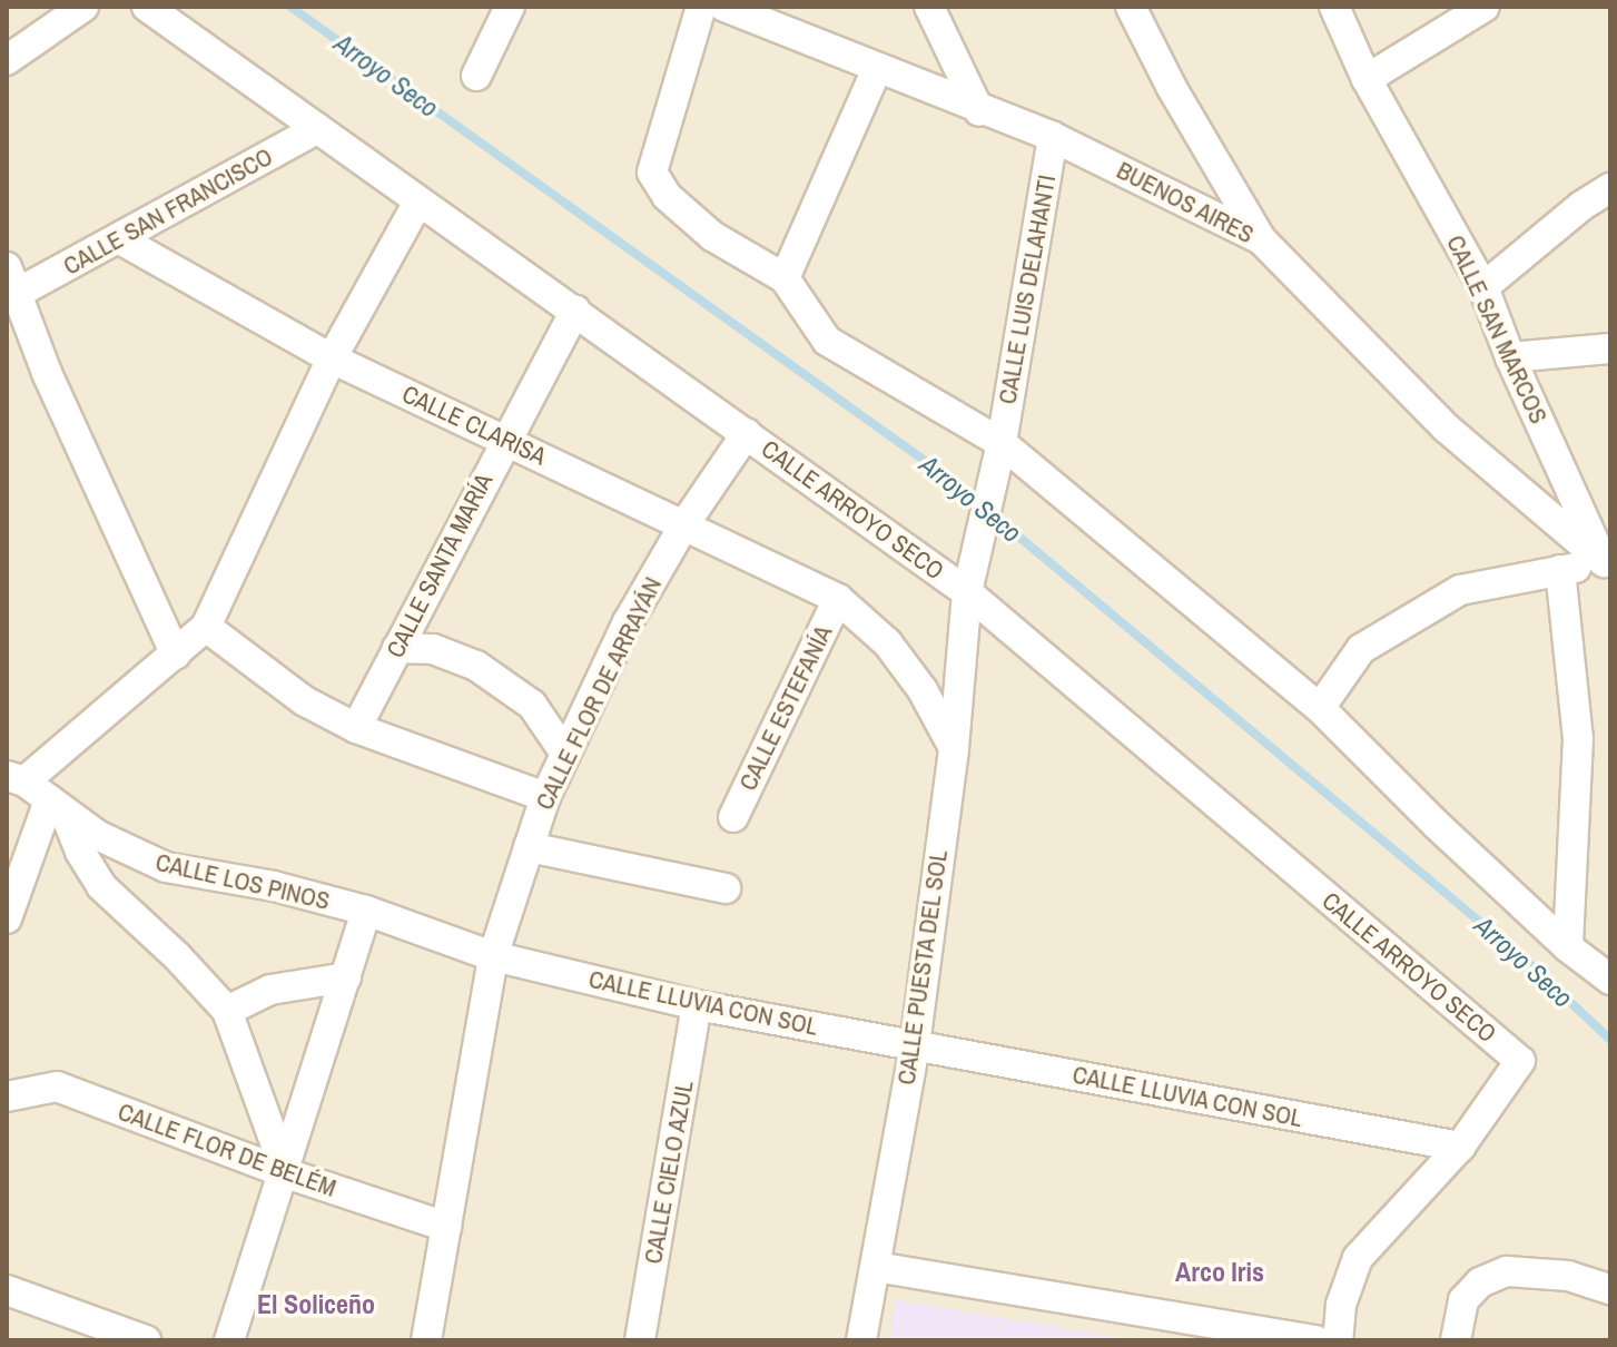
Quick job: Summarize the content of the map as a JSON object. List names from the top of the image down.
{
  "streets": {
    "street": [
      "BUENOS AIRES",
      "CALLE SAN FRANCISCO",
      "CALLE LUIS DELAHANTI",
      "CALLE SAN MARCOS",
      "CALLE CLARISA",
      "CALLE ARROYO SECO",
      "CALLE SANTA MARÍA",
      "CALLE FLOR DE ARRAYÁN",
      "CALLE ESTEFANÍA",
      "CALLE LOS PINOS",
      "CALLE PUESTA DEL SOL",
      "CALLE LLUVIA CON SOL",
      "CALLE FLOR DE BELÉM",
      "CALLE CIELO AZUL"
    ]
  },
  "crossings": [
    ["BUENOS AIRES", "CALLE LUIS DELAHANTI"],
    ["BUENOS AIRES", "CALLE SAN MARCOS"],
    ["CALLE SAN FRANCISCO", "CALLE CLARISA"],
    ["CALLE SAN FRANCISCO", "CALLE ARROYO SECO"],
    ["CALLE LUIS DELAHANTI", "CALLE PUESTA DEL SOL"],
    ["CALLE CLARISA", "CALLE SANTA MARÍA"],
    ["CALLE CLARISA", "CALLE FLOR DE ARRAYÁN"],
    ["CALLE CLARISA", "CALLE ESTEFANÍA"],
    ["CALLE CLARISA", "CALLE PUESTA DEL SOL"],
    ["CALLE ARROYO SECO", "CALLE SANTA MARÍA"],
    ["CALLE ARROYO SECO", "CALLE FLOR DE ARRAYÁN"],
    ["CALLE ARROYO SECO", "CALLE PUESTA DEL SOL"],
    ["CALLE ARROYO SECO", "CALLE LLUVIA CON SOL"],
    ["CALLE FLOR DE ARRAYÁN", "CALLE LOS PINOS"],
    ["CALLE FLOR DE ARRAYÁN", "CALLE LLUVIA CON SOL"],
    ["CALLE FLOR DE ARRAYÁN", "CALLE FLOR DE BELÉM"],
    ["CALLE LOS PINOS", "CALLE LLUVIA CON SOL"],
    ["CALLE PUESTA DEL SOL", "CALLE LLUVIA CON SOL"],
    ["CALLE LLUVIA CON SOL", "CALLE CIELO AZUL"]
  ],
  "districts": ["Arco Iris", "El Soliceño"],
  "water": ["Arroyo Seco"]
}
